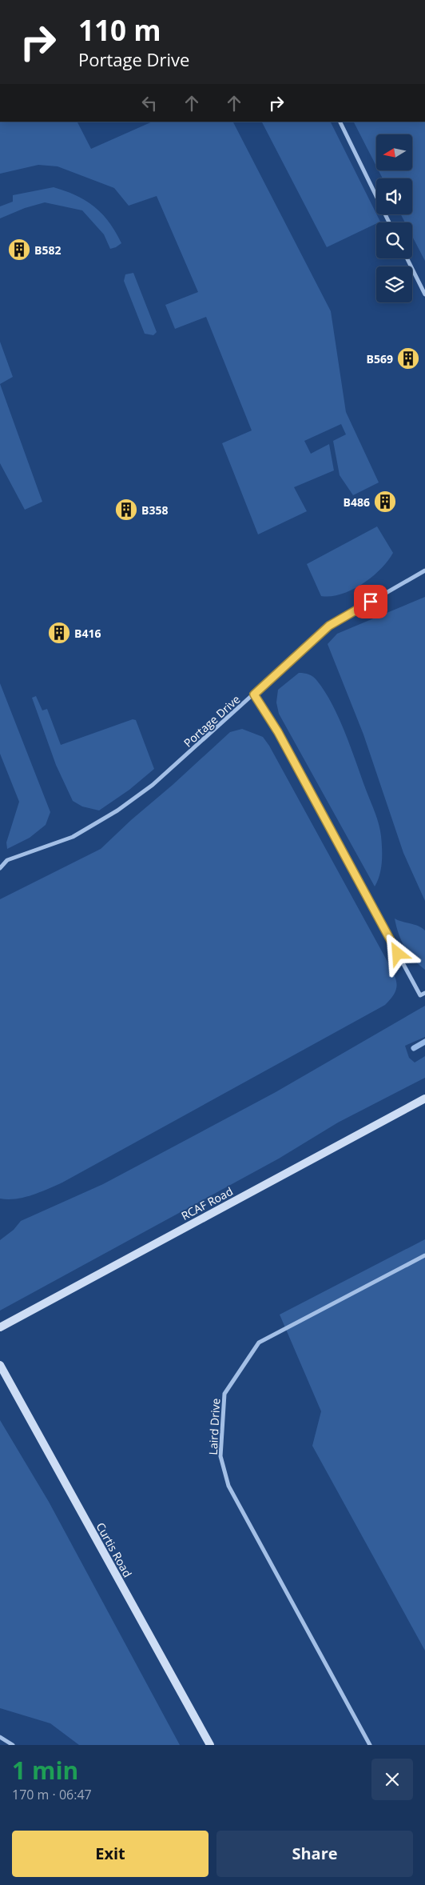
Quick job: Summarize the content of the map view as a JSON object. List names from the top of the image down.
{
  "streets": {
    "main road": ["RCAF Road", "Curtis Road"],
    "street": ["Portage Drive", "Laird Drive"]
  },
  "places": {
    "building": [
      "B582",
      "B569",
      "B486",
      "B358",
      "B416"
    ]
  },
  "north": "left",
  "page": {
    "turn": ["110 m", "Portage Drive"],
    "heading": ["1 min", "170 m · 06:47"],
    "buttons": ["Exit", "Share"]
  }
}
